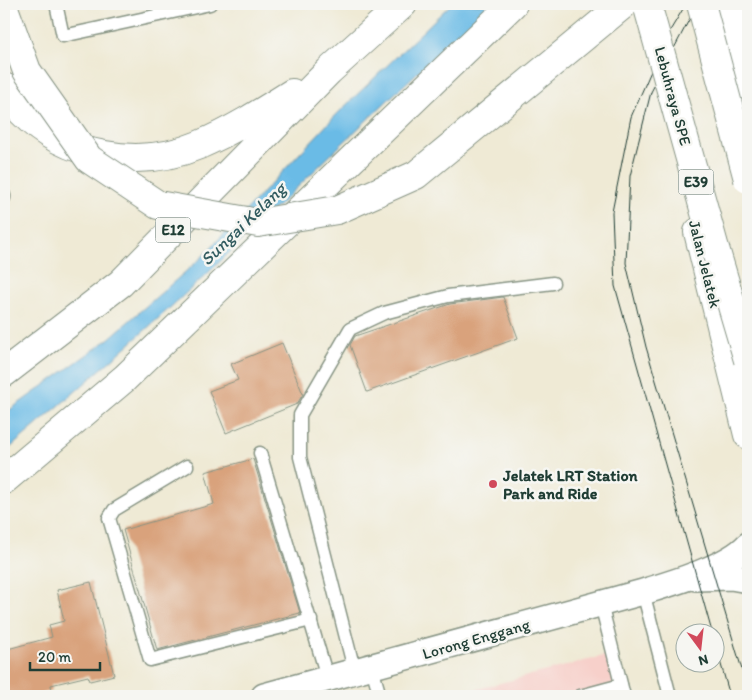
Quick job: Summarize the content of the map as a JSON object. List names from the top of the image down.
{
  "streets": {
    "main road": [
      "Lebuhraya SPE",
      "E39",
      "E12",
      "Jalan Jelatek"
    ],
    "street": ["Lorong Enggang"]
  },
  "crossings": [
    ["Lebuhraya SPE", "Jalan Jelatek"]
  ],
  "water": ["Sungai Kelang"],
  "places": ["Jelatek LRT Station Park and Ride"],
  "scale_bar": "20 m",
  "north": "bottom"
}
